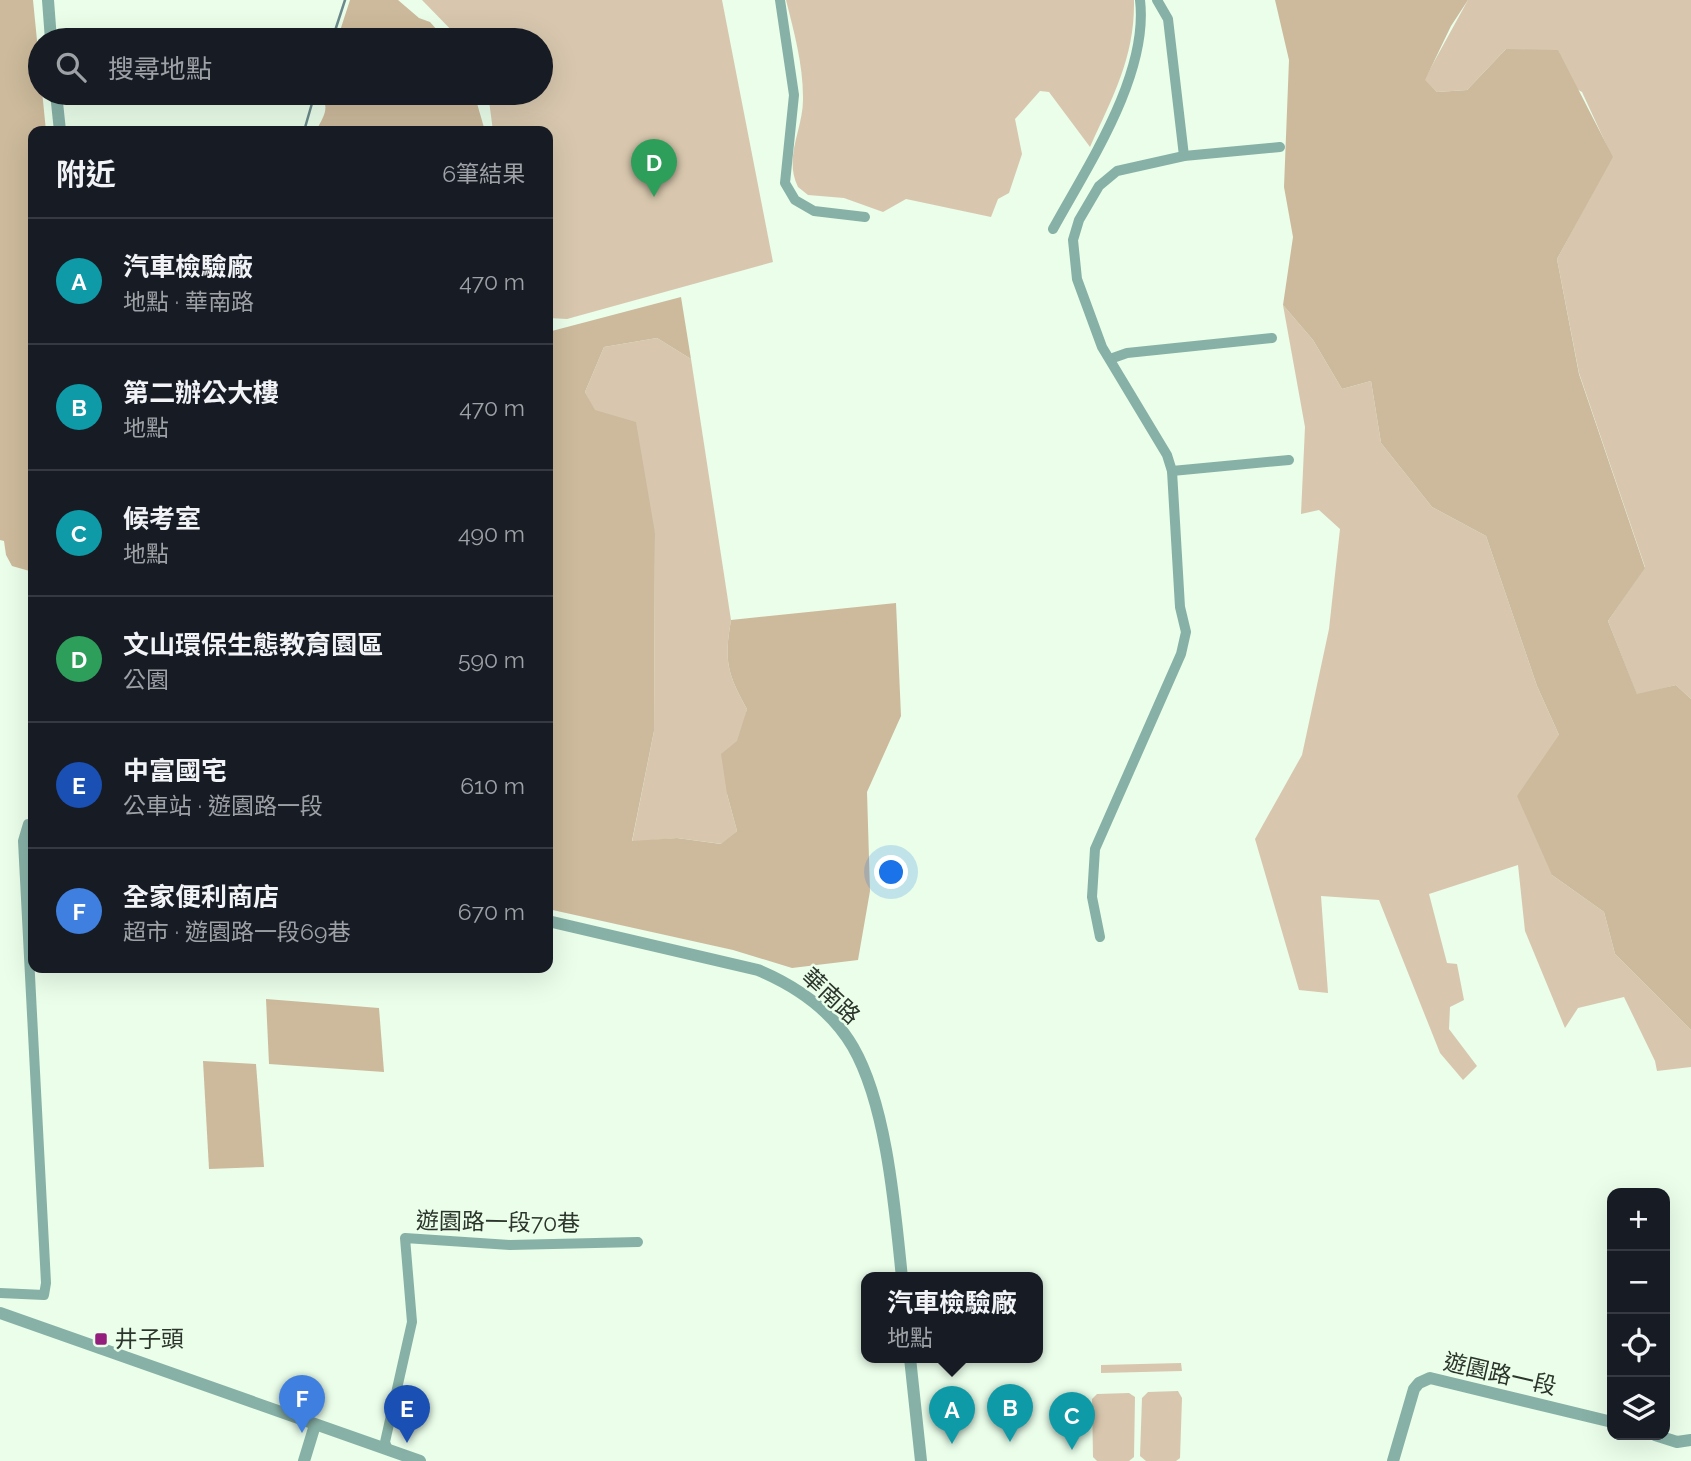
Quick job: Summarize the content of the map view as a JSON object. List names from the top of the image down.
{
  "streets": {
    "street": ["華南路", "遊園路一段70巷", "遊園路一段"]
  },
  "places": {
    "transit": ["井子頭"]
  },
  "page": {
    "search": "搜尋地點",
    "heading": ["附近", "6筆結果"],
    "pins": [
      "D",
      "F",
      "B",
      "E",
      "A",
      "C"
    ],
    "list": [
      {
        "mark": "A",
        "name": "汽車檢驗廠",
        "note": "地點 · 華南路",
        "value": "470 m"
      },
      {
        "mark": "B",
        "name": "第二辦公大樓",
        "note": "地點",
        "value": "470 m"
      },
      {
        "mark": "C",
        "name": "候考室",
        "note": "地點",
        "value": "490 m"
      },
      {
        "mark": "D",
        "name": "文山環保生態教育園區",
        "note": "公園",
        "value": "590 m"
      },
      {
        "mark": "E",
        "name": "中富國宅",
        "note": "公車站 · 遊園路一段",
        "value": "610 m"
      },
      {
        "mark": "F",
        "name": "全家便利商店",
        "note": "超市 · 遊園路一段69巷",
        "value": "670 m"
      }
    ],
    "map_buttons": ["+", "−"],
    "popup": ["汽車檢驗廠", "地點"]
  }
}
